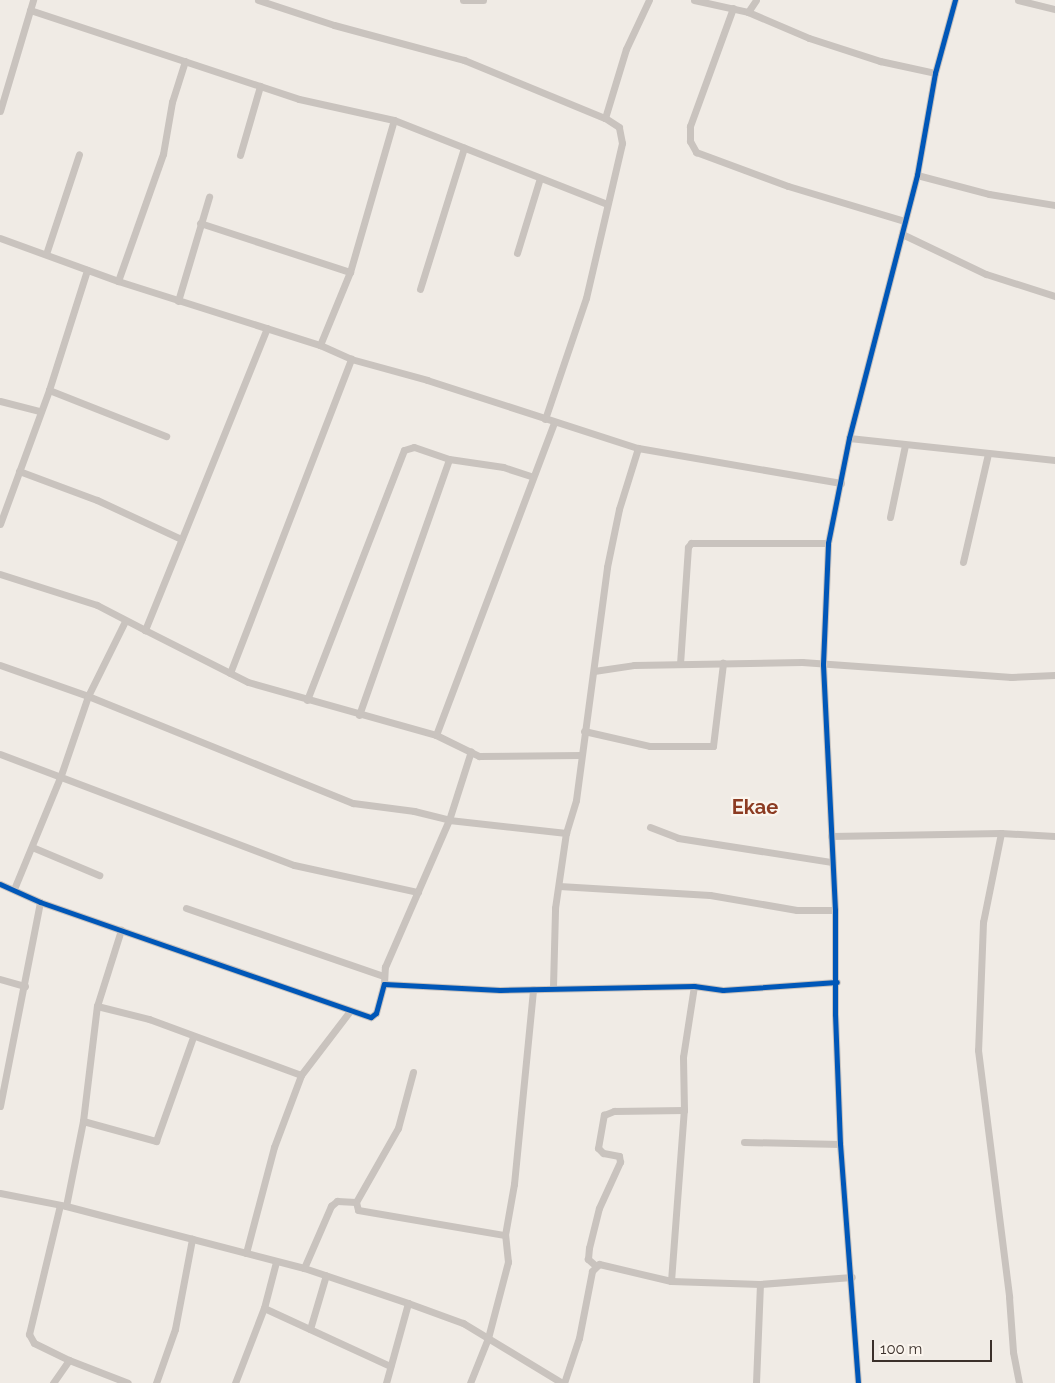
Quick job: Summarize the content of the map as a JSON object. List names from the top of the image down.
{
  "districts": ["Ekae"],
  "scale_bar": "100 m"
}
